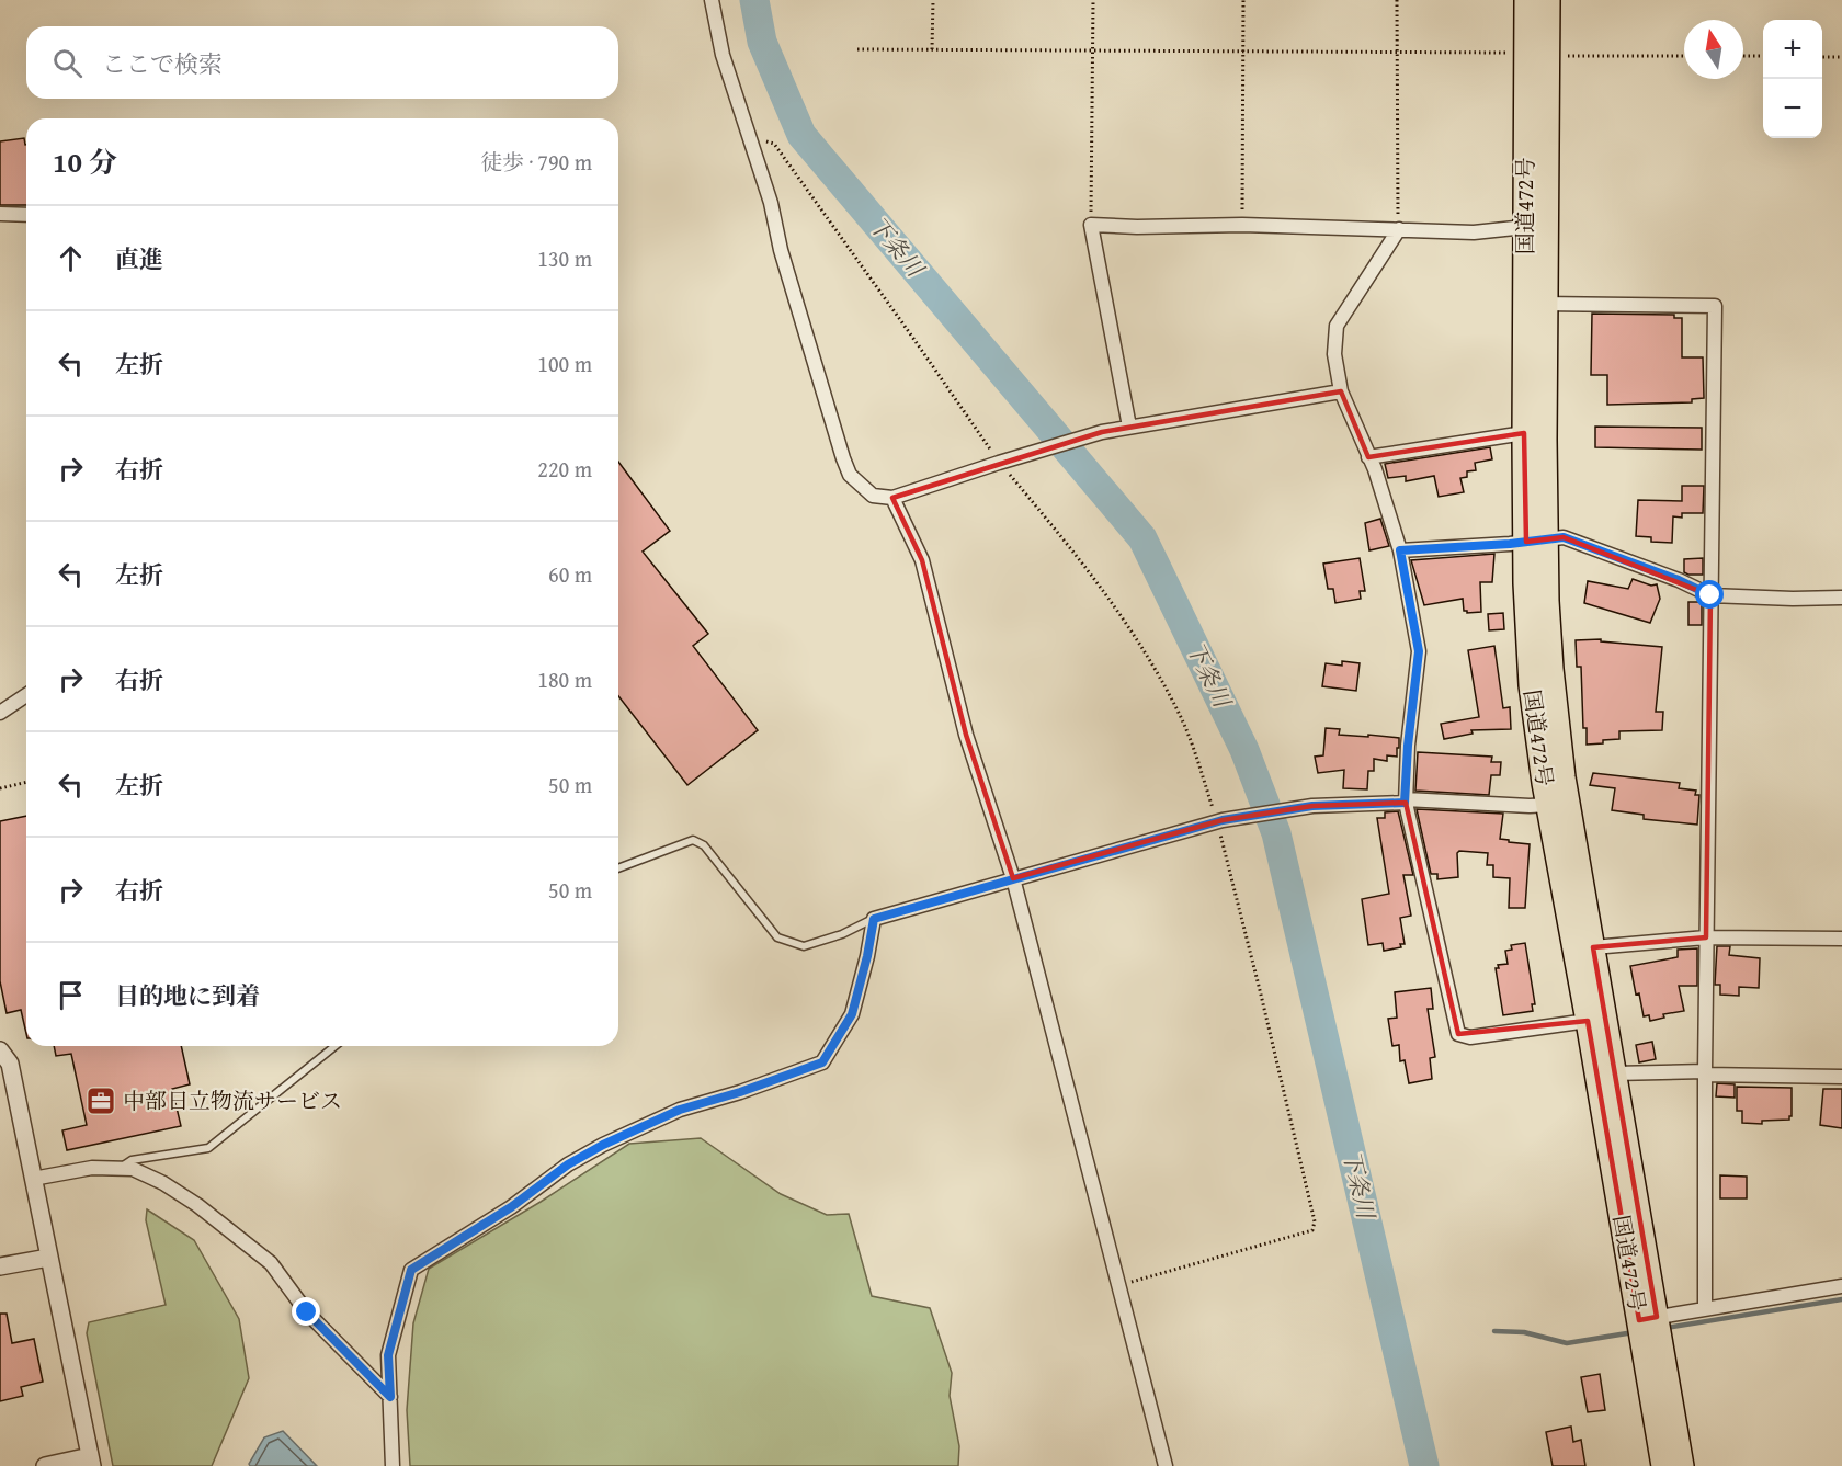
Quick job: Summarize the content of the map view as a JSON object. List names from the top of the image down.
{
  "streets": {
    "highway": ["国道472号"]
  },
  "water": ["下条川"],
  "places": {
    "office": ["中部日立物流サービス"]
  },
  "north": "top",
  "page": {
    "map_buttons": ["+", "−"],
    "search": "ここで検索",
    "heading": ["10 分", "徒歩 · 790 m"],
    "list": [
      ["直進", "130 m"],
      ["左折", "100 m"],
      ["右折", "220 m"],
      ["左折", "60 m"],
      ["右折", "180 m"],
      ["左折", "50 m"],
      ["右折", "50 m"],
      "目的地に到着"
    ]
  }
}
